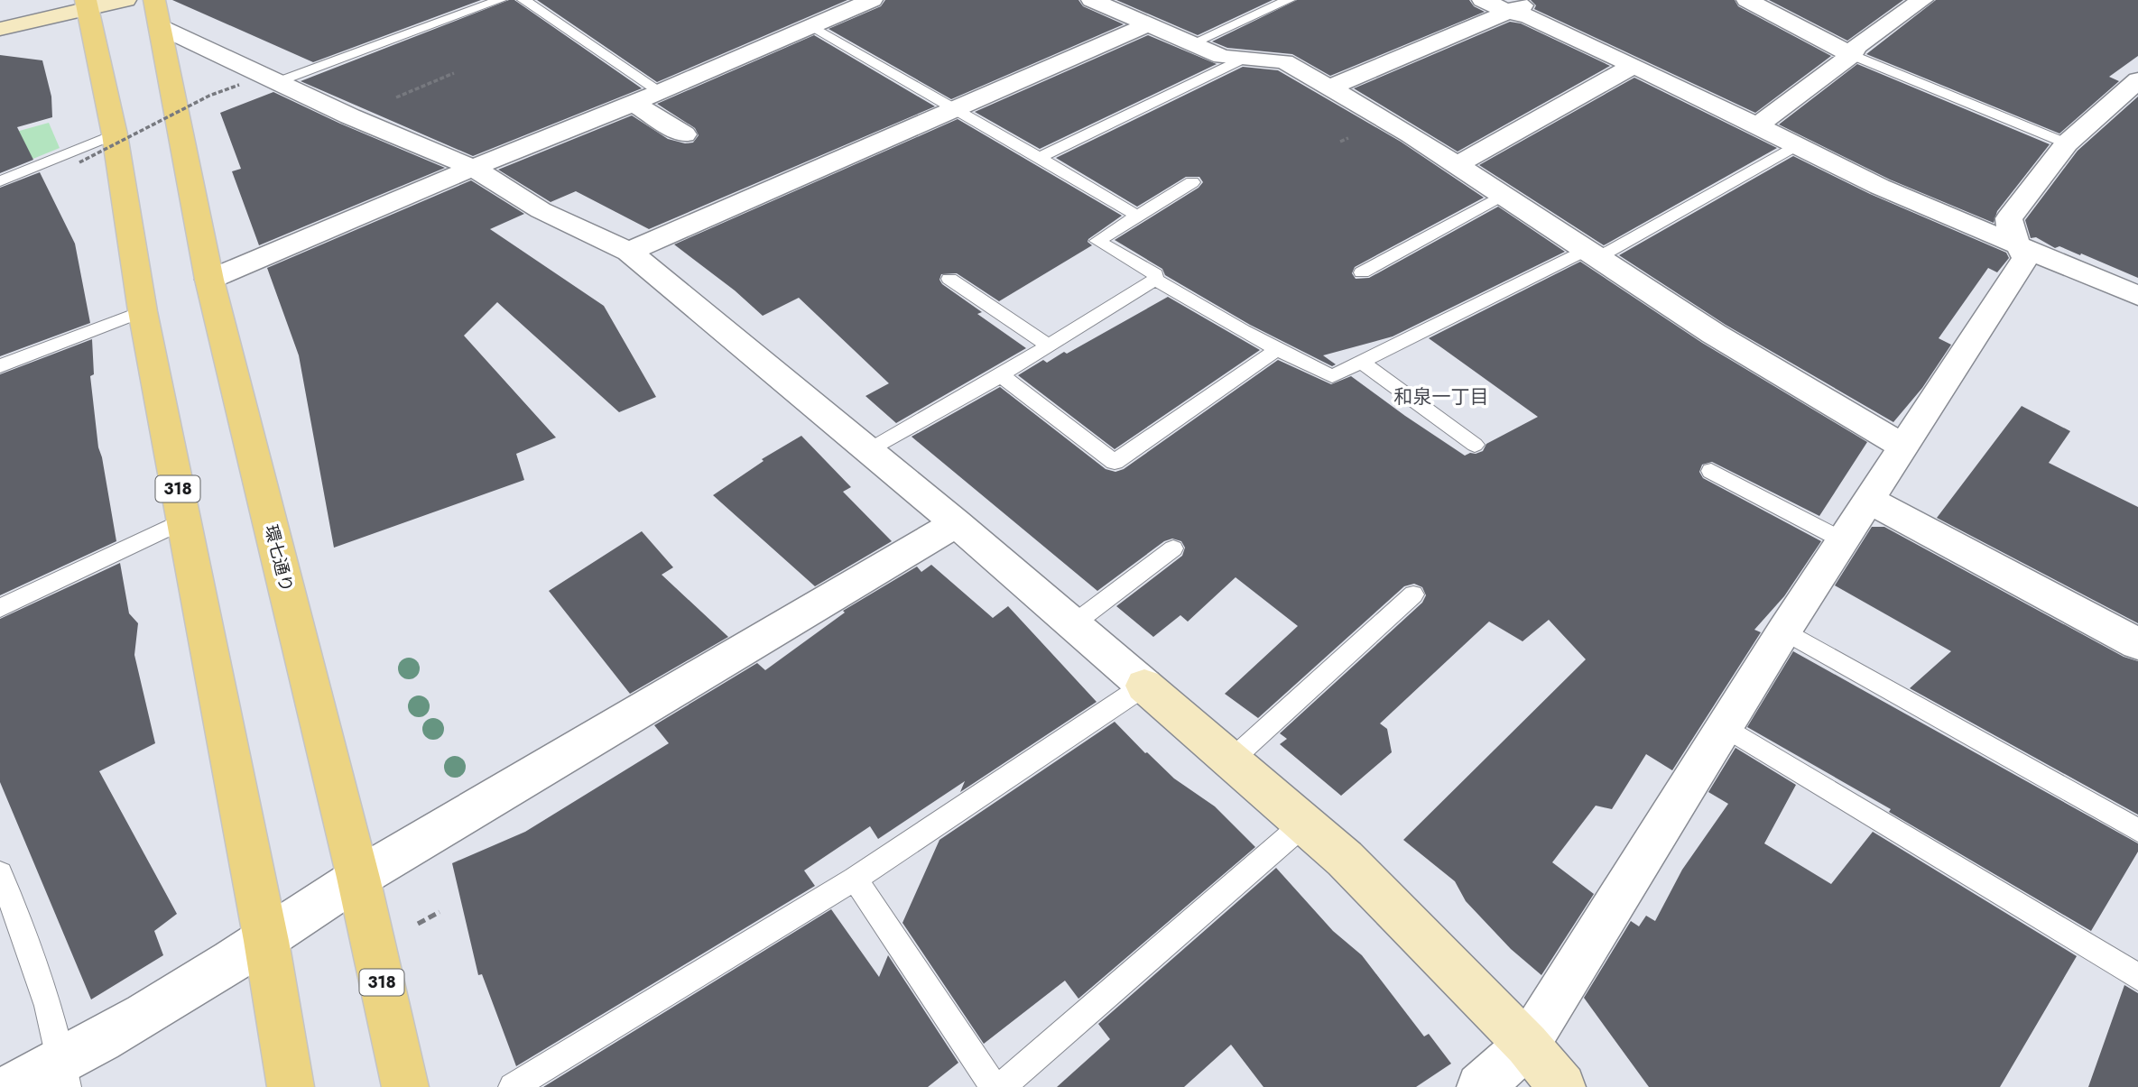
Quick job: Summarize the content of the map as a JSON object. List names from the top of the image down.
{
  "streets": {
    "main road": ["318", "環七通り"]
  },
  "districts": ["和泉一丁目"]
}
